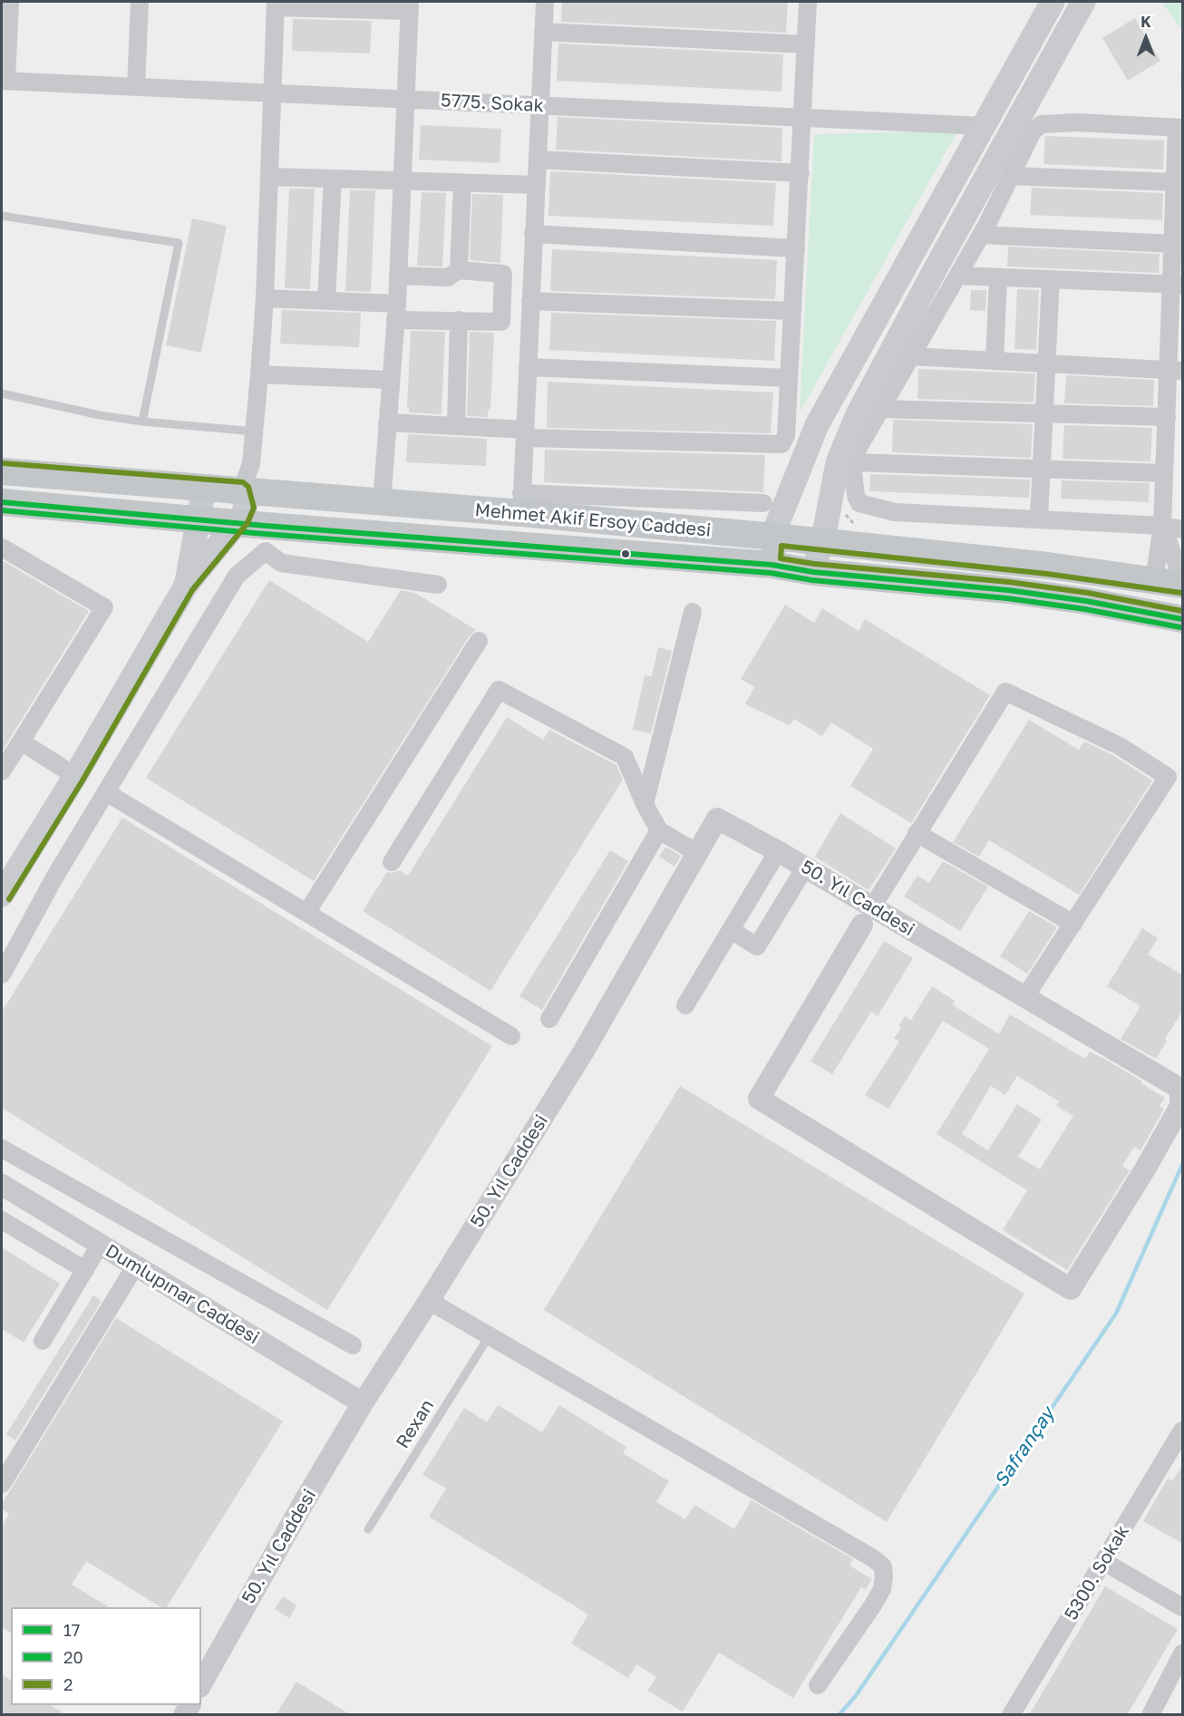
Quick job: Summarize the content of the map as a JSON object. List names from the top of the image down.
{
  "streets": {
    "main road": ["Mehmet Akif Ersoy Caddesi"],
    "street": [
      "5775. Sokak",
      "50. Yıl Caddesi",
      "Dumlupınar Caddesi",
      "5300. Sokak"
    ],
    "lane": ["Rexan"]
  },
  "crossings": [
    ["50. Yıl Caddesi", "Dumlupınar Caddesi"]
  ],
  "water": ["Safrançay"],
  "lines": ["transit line 2", "transit line 17", "transit line 20"],
  "legend": ["17", "20", "2"],
  "north": "top"
}
